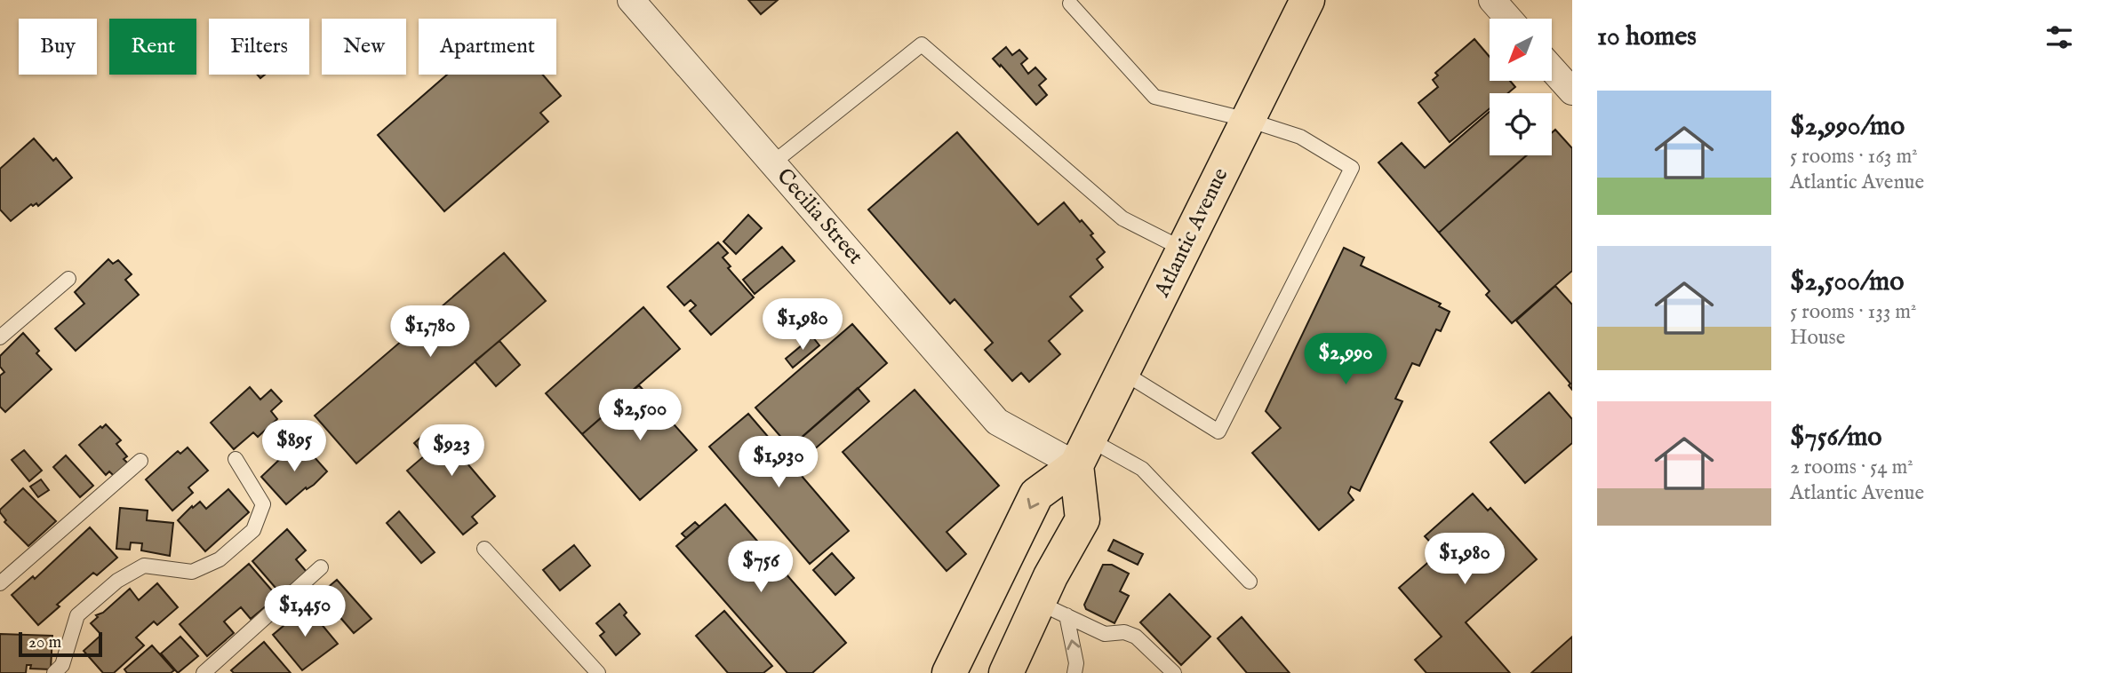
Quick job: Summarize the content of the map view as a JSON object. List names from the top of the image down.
{
  "streets": {
    "main road": ["Atlantic Avenue"],
    "street": ["Cecilia Street"]
  },
  "crossings": [
    ["Cecilia Street", "Atlantic Avenue"]
  ],
  "scale_bar": "20 m",
  "north": "bottom left",
  "page": {
    "heading": "10 homes",
    "chip": [
      "Buy",
      "Rent",
      "Filters",
      "New",
      "Apartment"
    ],
    "list": [
      {
        "name": "$2,990/mo",
        "note": "5 rooms · 163 m² · Atlantic Avenue"
      },
      {
        "name": "$2,500/mo",
        "note": "5 rooms · 133 m² · House"
      },
      {
        "name": "$756/mo",
        "note": "2 rooms · 54 m² · Atlantic Avenue"
      }
    ],
    "price": [
      "$1,980",
      "$1,780",
      "$2,990",
      "$2,500",
      "$895",
      "$923",
      "$1,930",
      "$1,980",
      "$756",
      "$1,450"
    ],
    "scale": "20 m"
  }
}
